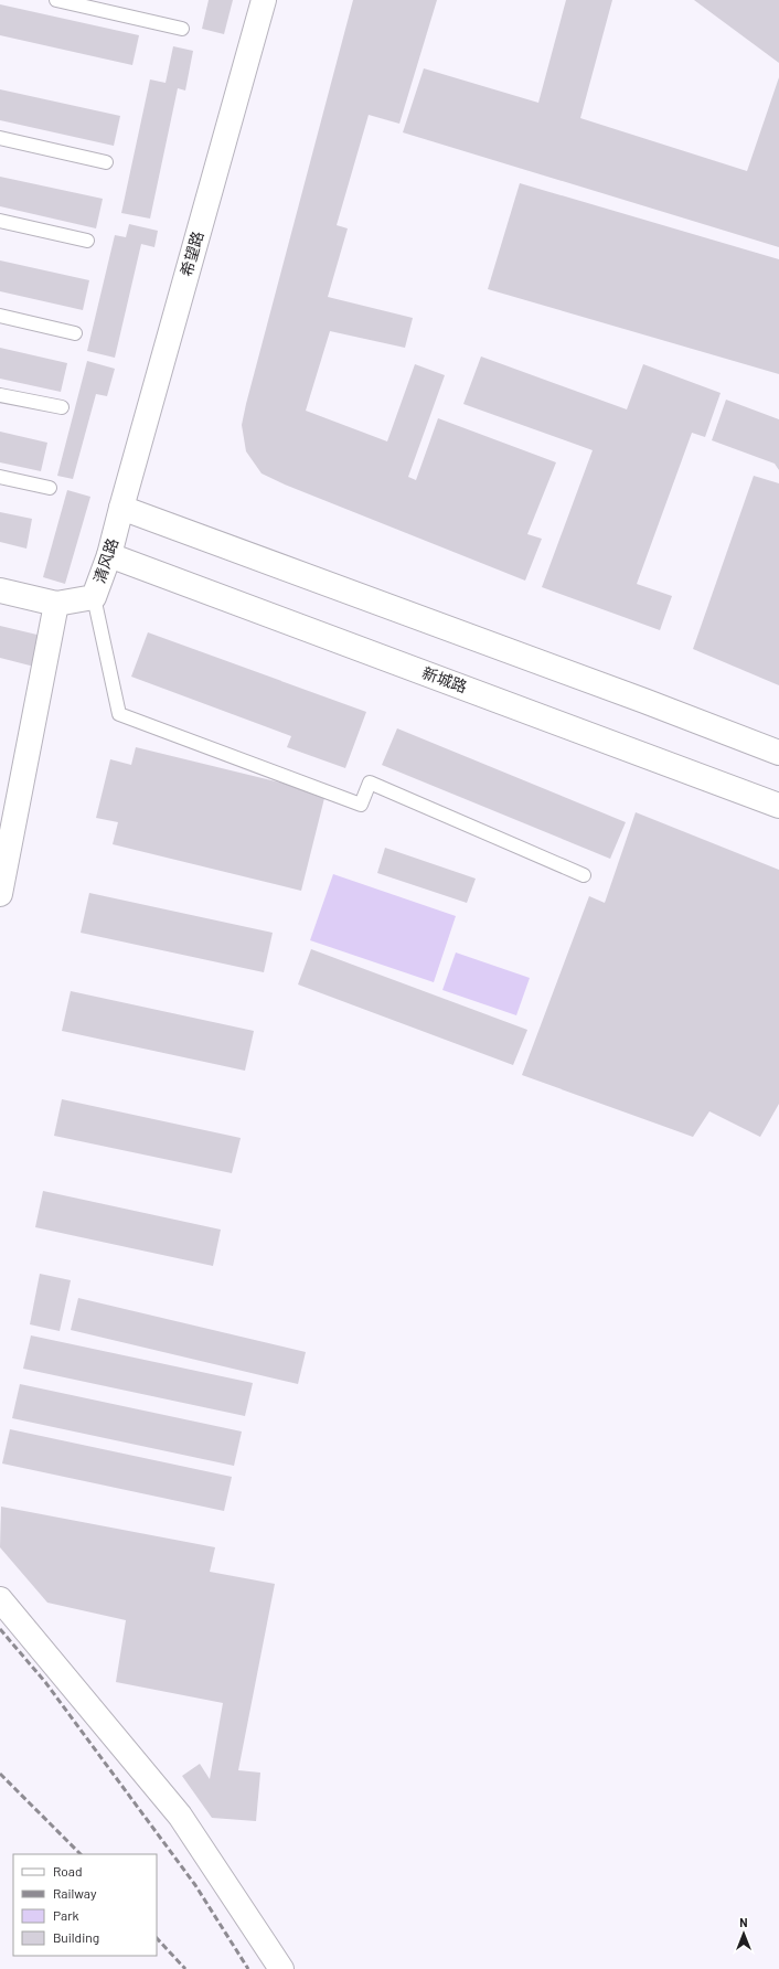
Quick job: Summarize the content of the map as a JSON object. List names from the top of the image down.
{
  "streets": {
    "main road": ["希望路", "清风路", "新城路"]
  },
  "crossings": [
    ["希望路", "清风路"],
    ["清风路", "新城路"]
  ],
  "legend": [
    "Road",
    "Railway",
    "Park",
    "Building"
  ],
  "north": "top"
}
